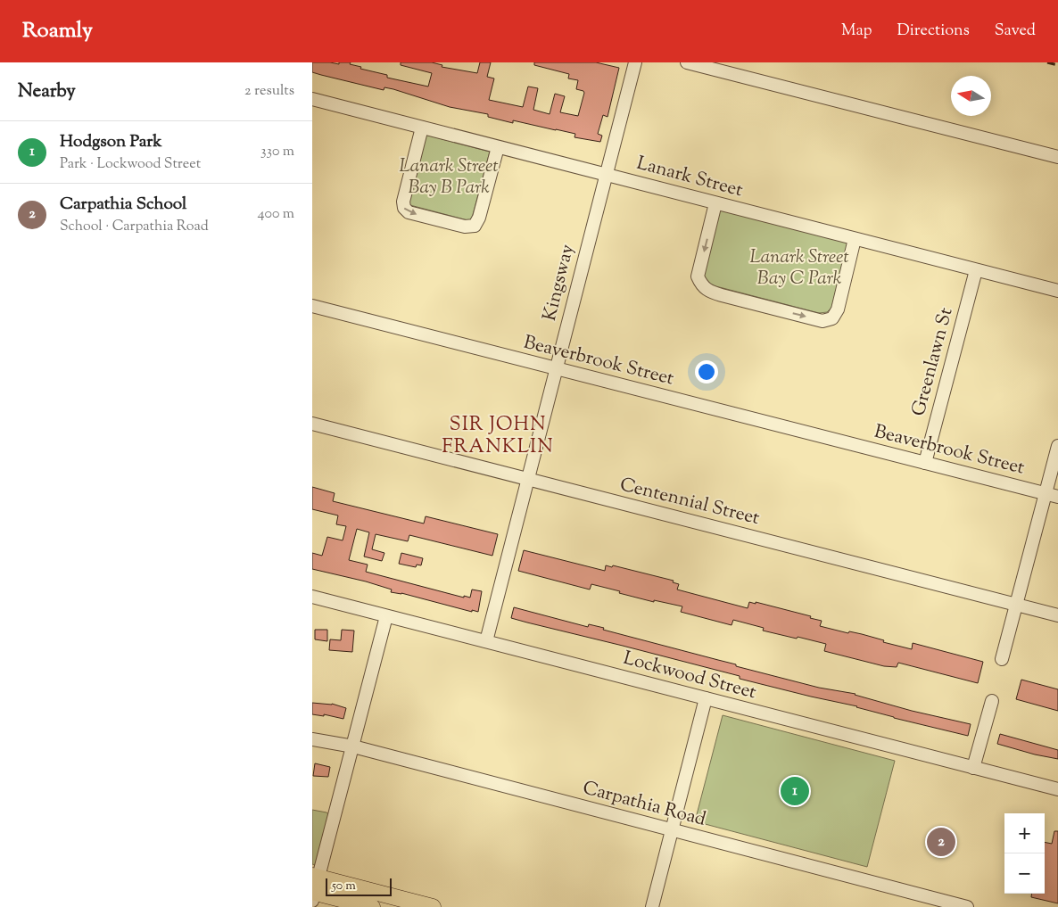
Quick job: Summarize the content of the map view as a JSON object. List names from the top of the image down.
{
  "streets": {
    "street": [
      "Lanark Street",
      "Kingsway",
      "Beaverbrook Street",
      "Greenlawn St",
      "Centennial Street",
      "Lockwood Street",
      "Carpathia Road"
    ]
  },
  "crossings": [
    ["Lanark Street", "Kingsway"],
    ["Lanark Street", "Greenlawn St"],
    ["Kingsway", "Beaverbrook Street"],
    ["Kingsway", "Centennial Street"],
    ["Kingsway", "Lockwood Street"],
    ["Beaverbrook Street", "Greenlawn St"]
  ],
  "districts": ["SIR JOHN FRANKLIN"],
  "parks": ["Lanark Street Bay B Park", "Lanark Street Bay C Park"],
  "scale_bar": "50 m",
  "north": "left",
  "page": {
    "header": "Roamly",
    "nav": ["Map", "Directions", "Saved"],
    "heading": ["Nearby", "2 results"],
    "list": [
      {
        "mark": "1",
        "name": "Hodgson Park",
        "note": "Park · Lockwood Street",
        "value": "330 m"
      },
      {
        "mark": "2",
        "name": "Carpathia School",
        "note": "School · Carpathia Road",
        "value": "400 m"
      }
    ],
    "pins": ["1", "2"],
    "map_buttons": ["+", "−"],
    "scale": "50 m"
  }
}
